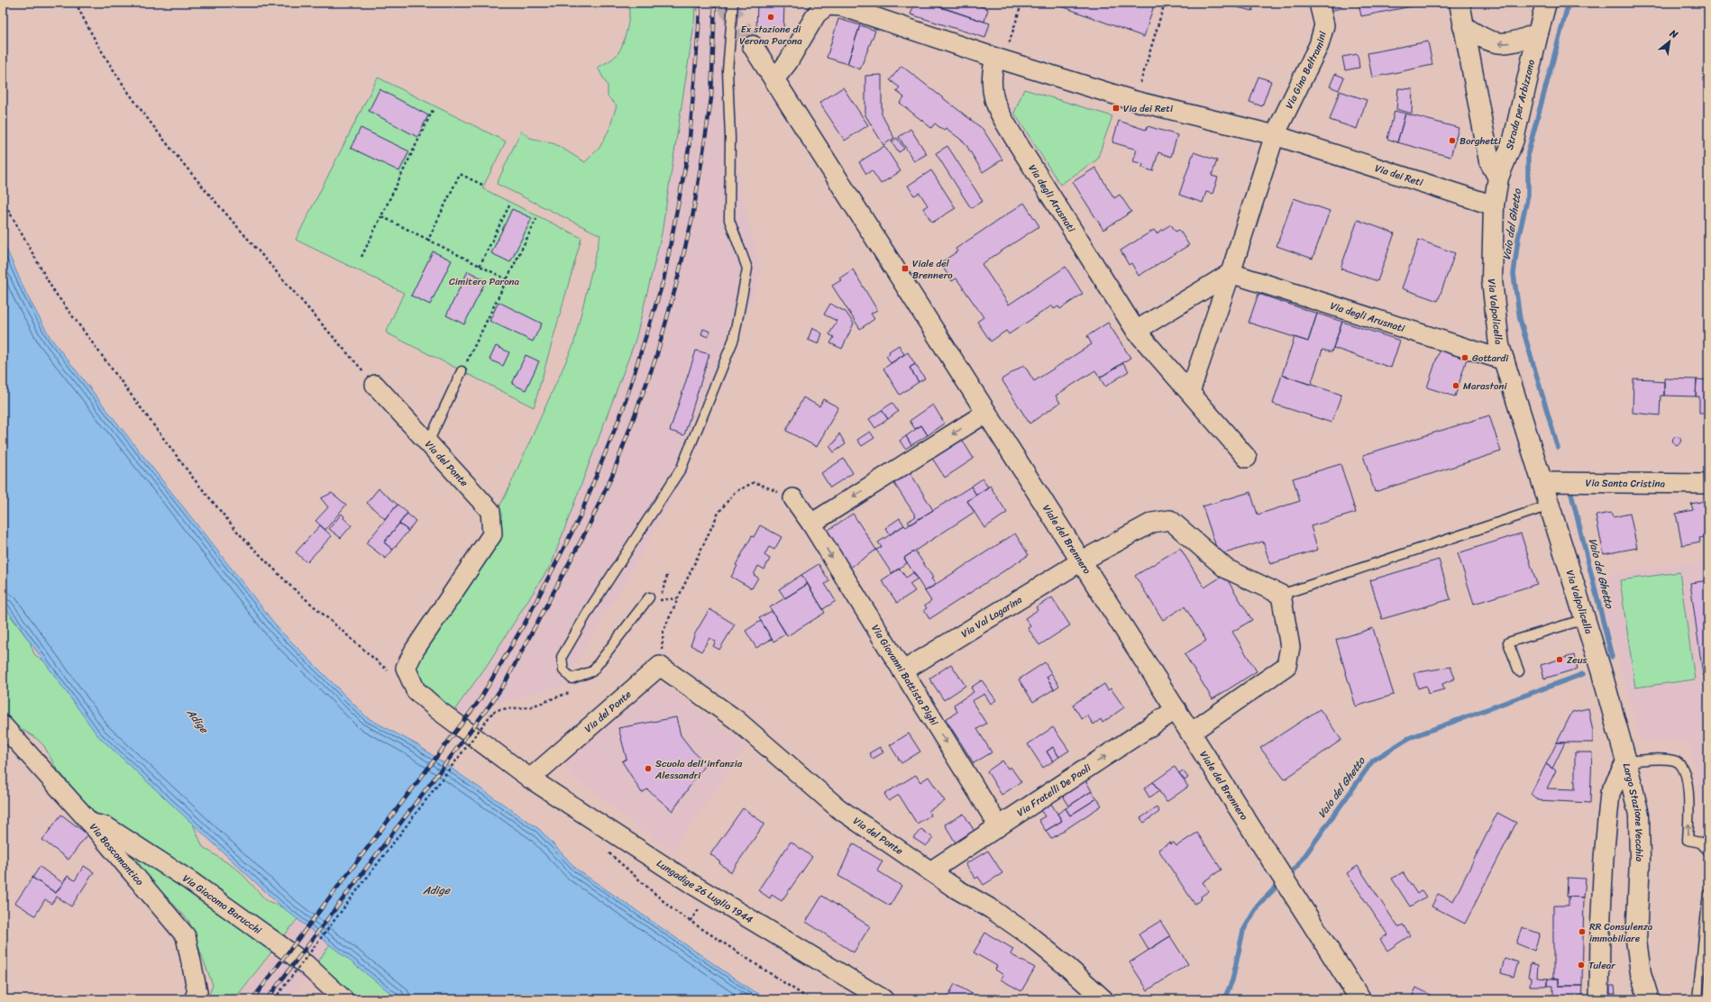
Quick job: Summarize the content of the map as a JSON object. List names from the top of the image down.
{
  "streets": {
    "main road": [
      "Strada per Arbizzano",
      "Via Valpolicella",
      "Viale del Brennero",
      "Largo Stazione Vecchia"
    ],
    "street": [
      "Via Gino Beltramini",
      "Via dei Reti",
      "Via degli Arusnati",
      "Via del Ponte",
      "Via Santa Cristina",
      "Via Val Lagarina",
      "Via Giovanni Battista Pighi",
      "Via Fratelli De Paoli",
      "Via Boscomantico",
      "Lungadige 26 Luglio 1944",
      "Via Giacomo Barucchi"
    ]
  },
  "crossings": [
    ["Via Gino Beltramini", "Via dei Reti"],
    ["Strada per Arbizzano", "Via dei Reti"],
    ["Strada per Arbizzano", "Via Valpolicella"],
    ["Via dei Reti", "Via degli Arusnati"],
    ["Via dei Reti", "Via Valpolicella"],
    ["Via dei Reti", "Viale del Brennero"],
    ["Via degli Arusnati", "Via Valpolicella"],
    ["Via Valpolicella", "Via Santa Cristina"],
    ["Via Valpolicella", "Largo Stazione Vecchia"],
    ["Via del Ponte", "Via Fratelli De Paoli"],
    ["Via del Ponte", "Lungadige 26 Luglio 1944"],
    ["Viale del Brennero", "Via Val Lagarina"],
    ["Viale del Brennero", "Via Fratelli De Paoli"],
    ["Via Val Lagarina", "Via Giovanni Battista Pighi"],
    ["Via Giovanni Battista Pighi", "Via Fratelli De Paoli"],
    ["Via Boscomantico", "Via Giacomo Barucchi"]
  ],
  "one_way": ["Via Giovanni Battista Pighi", "Via Fratelli De Paoli"],
  "water": ["Vaio del Ghetto", "Adige"],
  "parks": ["Cimitero Parona"],
  "places": {
    "other": [
      "Ex stazione di Verona Parona",
      "Borghetti",
      "Gottardi",
      "Marastoni",
      "Zeus",
      "Scuola dell'infanzia Alessandri",
      "RR Consulenza immobiliare",
      "Tulear"
    ],
    "transit": ["Via dei Reti", "Viale del Brennero"]
  },
  "north": "top right"
}
